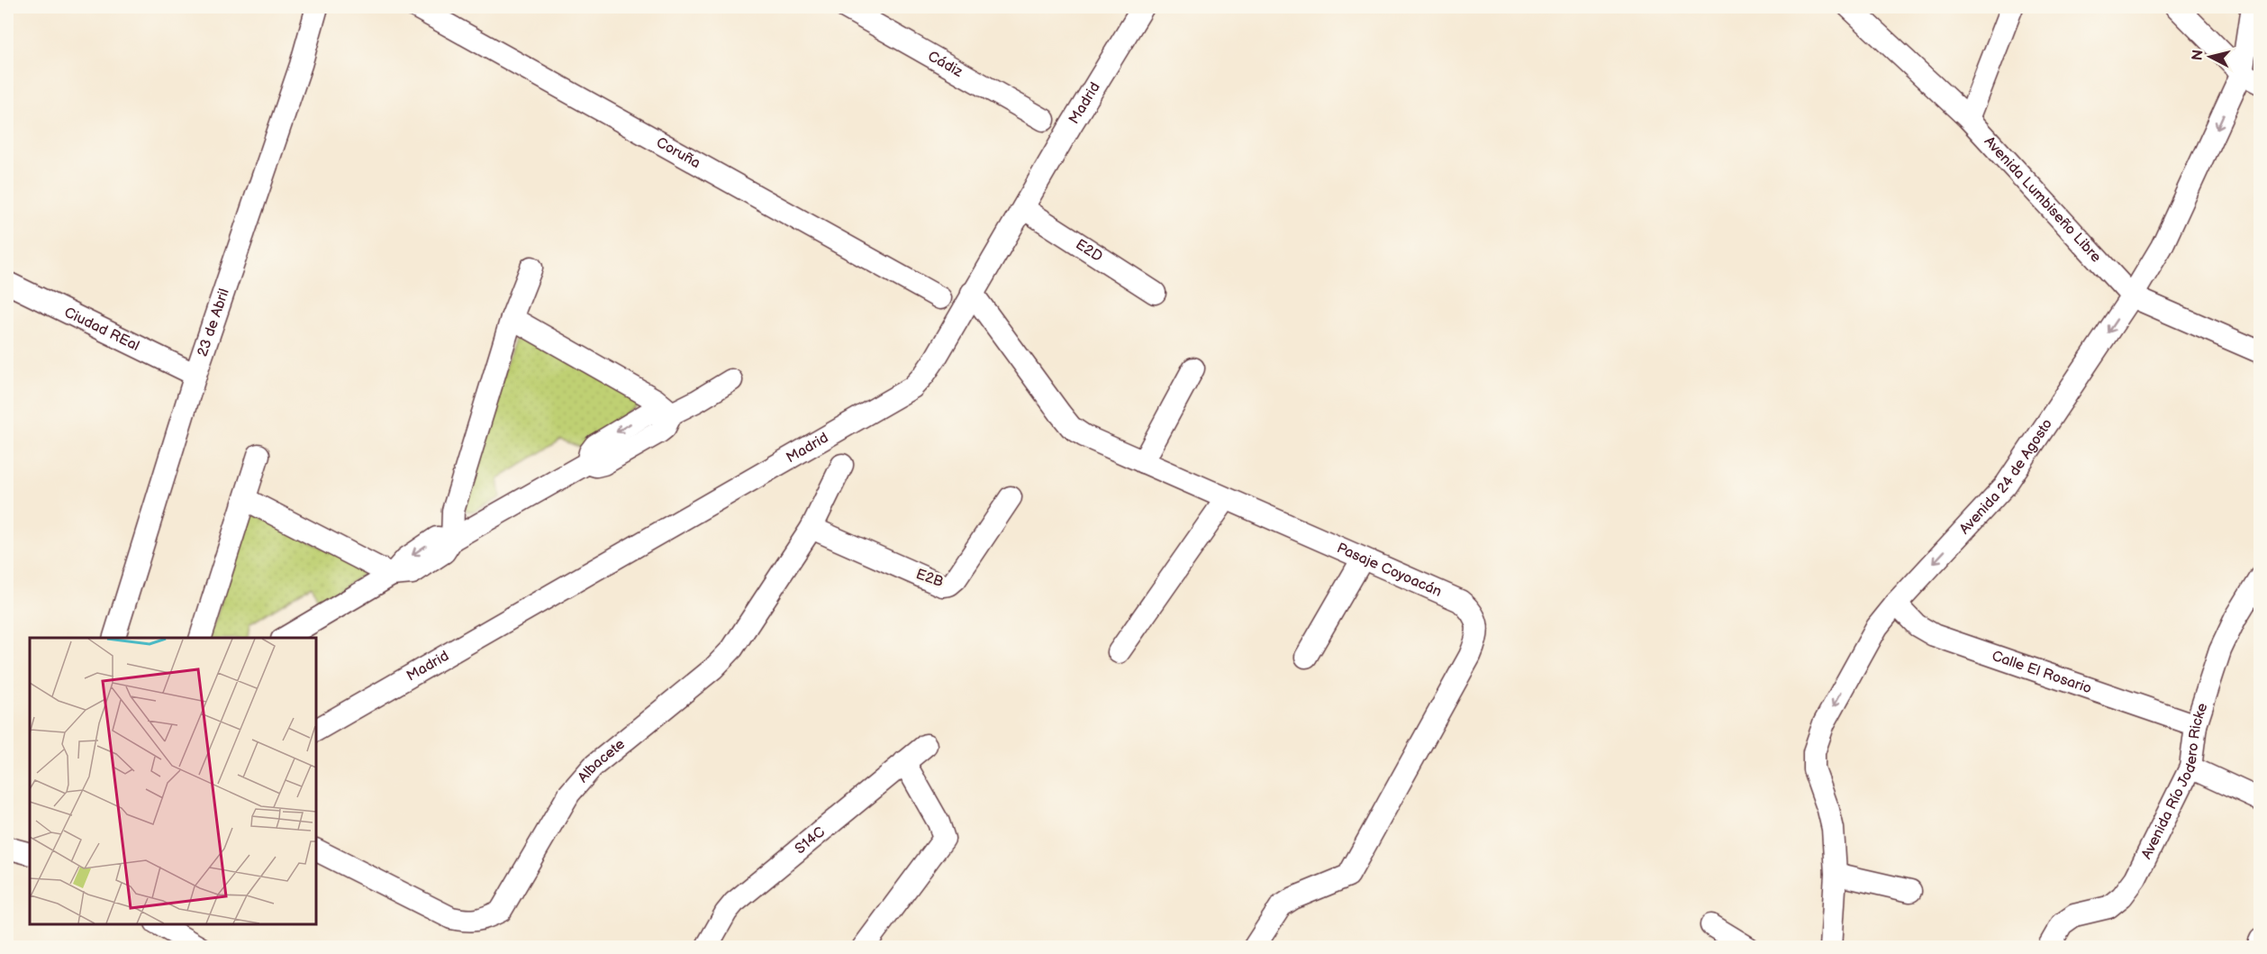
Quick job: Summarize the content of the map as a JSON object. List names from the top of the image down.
{
  "streets": {
    "street": [
      "Cádiz",
      "Madrid",
      "Coruña",
      "Avenida Lumbiseño Libre",
      "E2D",
      "23 de Abril",
      "Ciudad REal",
      "Avenida 24 de Agosto",
      "Pasaje Coyoacán",
      "E2B",
      "Calle El Rosario",
      "Albacete",
      "Avenida Río Jodero Ricke",
      "S14C"
    ]
  },
  "crossings": [
    ["Madrid", "E2D"],
    ["Madrid", "Pasaje Coyoacán"],
    ["Avenida Lumbiseño Libre", "Avenida 24 de Agosto"],
    ["23 de Abril", "Ciudad REal"],
    ["Avenida 24 de Agosto", "Calle El Rosario"],
    ["E2B", "Albacete"],
    ["Calle El Rosario", "Avenida Río Jodero Ricke"]
  ],
  "one_way": ["Avenida 24 de Agosto"],
  "north": "left"
}
